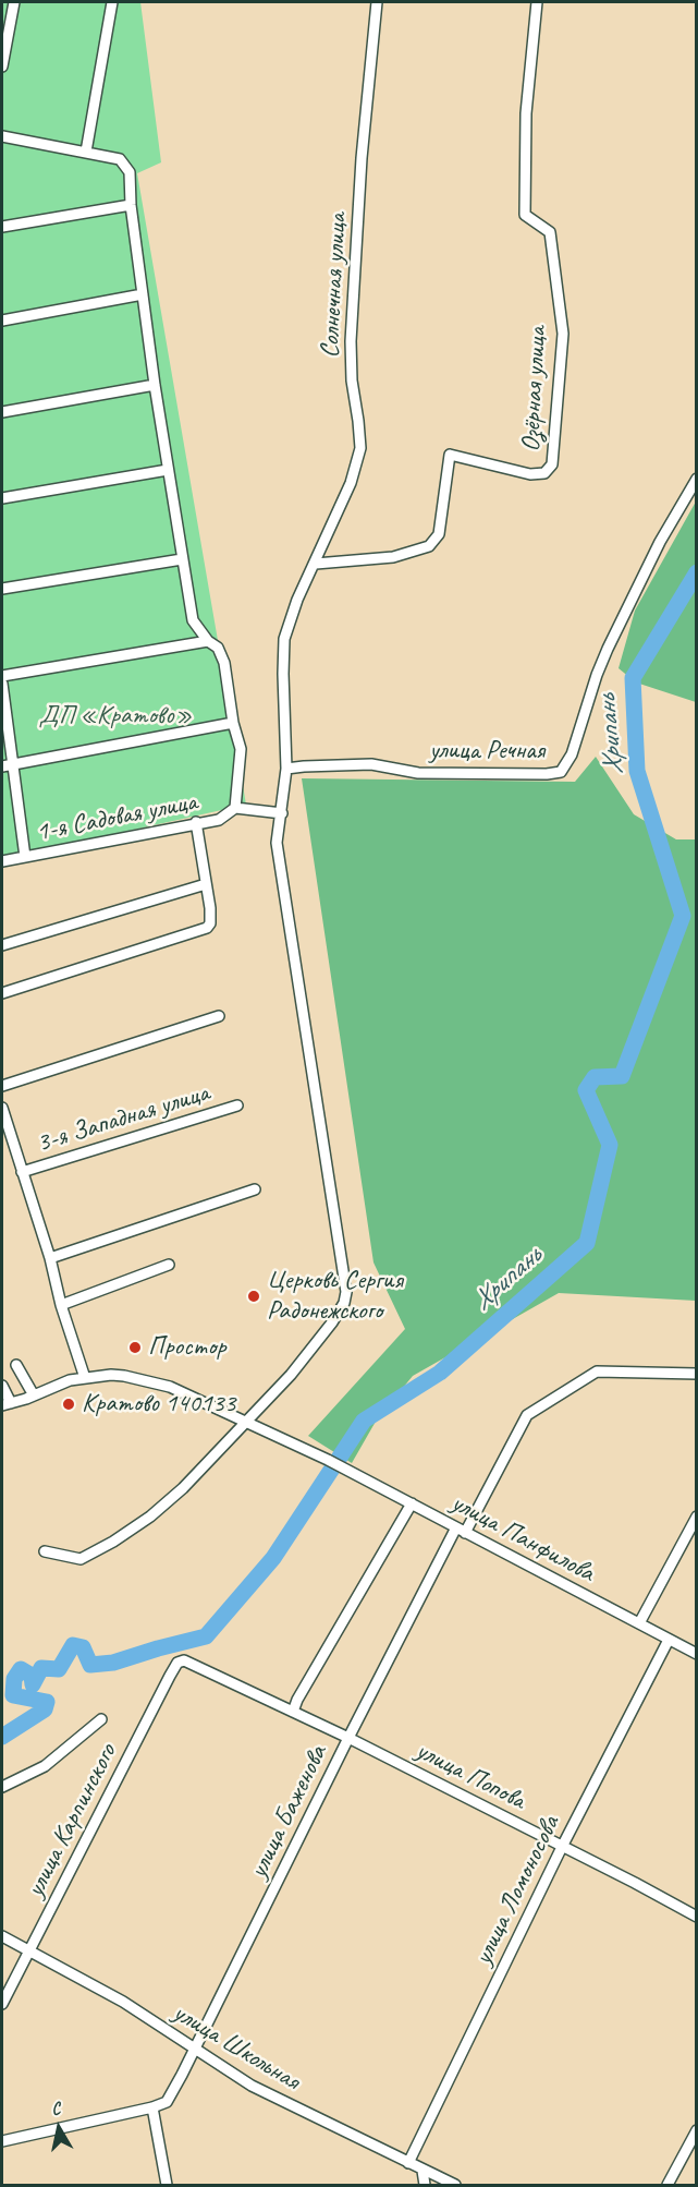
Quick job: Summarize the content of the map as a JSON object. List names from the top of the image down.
{
  "streets": {
    "street": [
      "Солнечная улица",
      "Озёрная улица",
      "улица Речная",
      "1-я Садовая улица",
      "3-я Западная улица",
      "улица Панфилова",
      "улица Попова",
      "улица Баженова",
      "улица Карпинского",
      "улица Ломоносова",
      "улица Школьная"
    ]
  },
  "crossings": [
    ["Солнечная улица", "Озёрная улица"],
    ["Солнечная улица", "улица Речная"],
    ["Солнечная улица", "улица Панфилова"],
    ["улица Панфилова", "улица Баженова"],
    ["улица Панфилова", "улица Ломоносова"],
    ["улица Попова", "улица Баженова"],
    ["улица Попова", "улица Карпинского"],
    ["улица Попова", "улица Ломоносова"],
    ["улица Баженова", "улица Школьная"],
    ["улица Карпинского", "улица Школьная"],
    ["улица Ломоносова", "улица Школьная"]
  ],
  "water": ["Хрипань"],
  "parks": ["ДП «Кратово»"],
  "places": ["Церковь Сергия Радонежского", "Простор", "Кратово 140133"],
  "north": "top"
}
